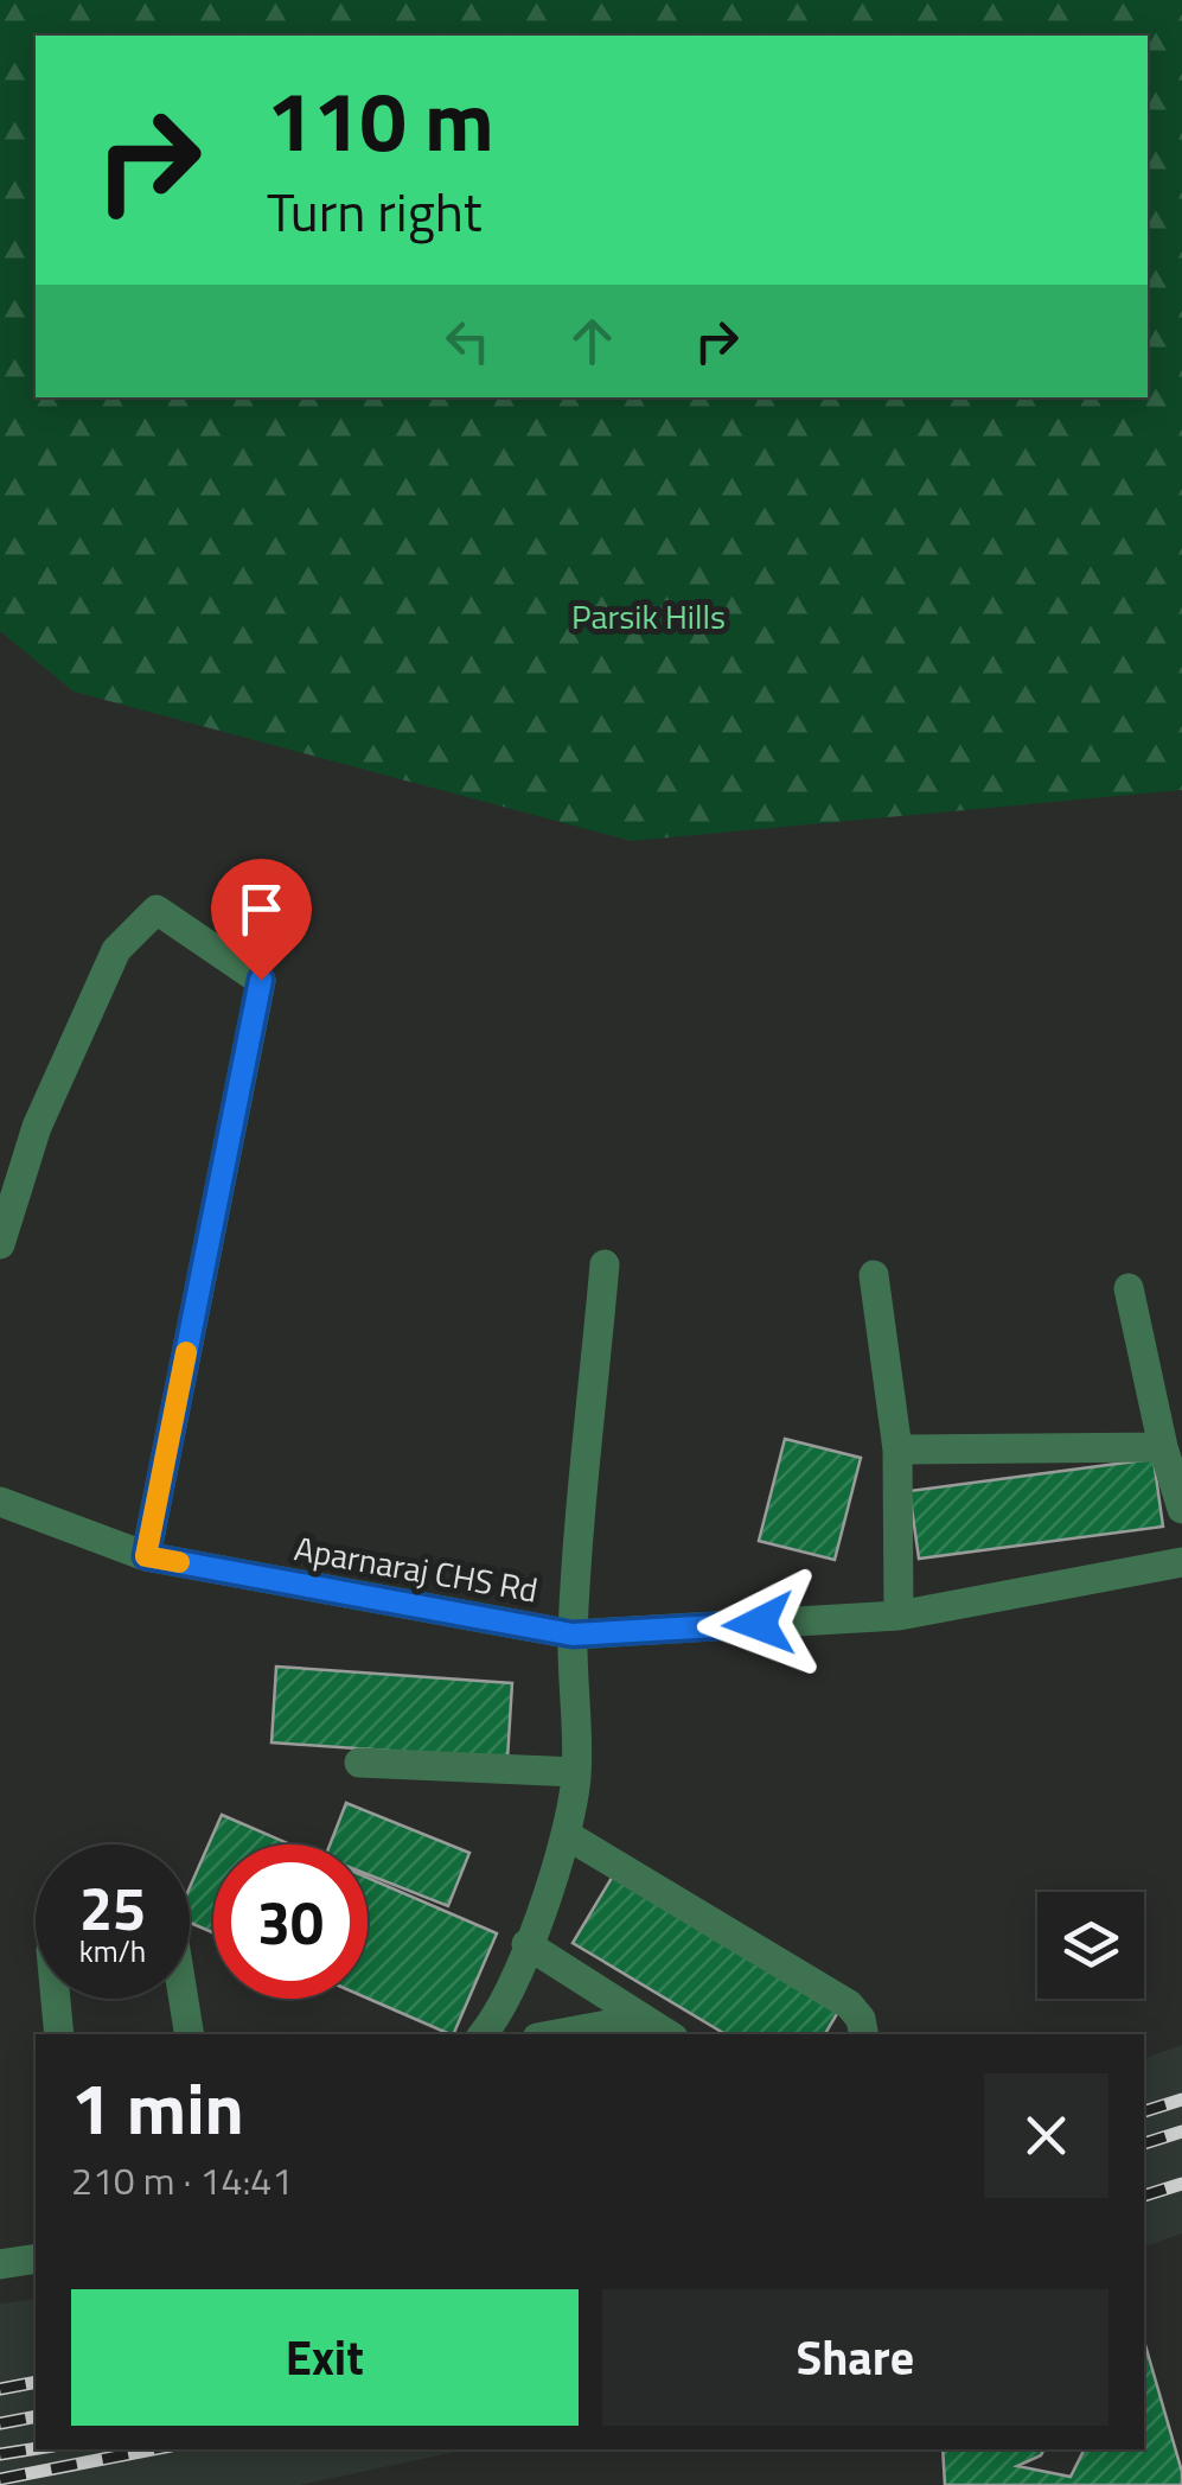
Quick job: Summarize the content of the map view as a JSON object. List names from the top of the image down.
{
  "streets": {
    "street": ["Aparnaraj CHS Rd"]
  },
  "parks": ["Parsik Hills"],
  "page": {
    "turn": ["110 m", "Turn right"],
    "speed": "25 km/h",
    "limit": "30",
    "heading": ["1 min", "210 m · 14:41"],
    "buttons": ["Exit", "Share"]
  }
}
